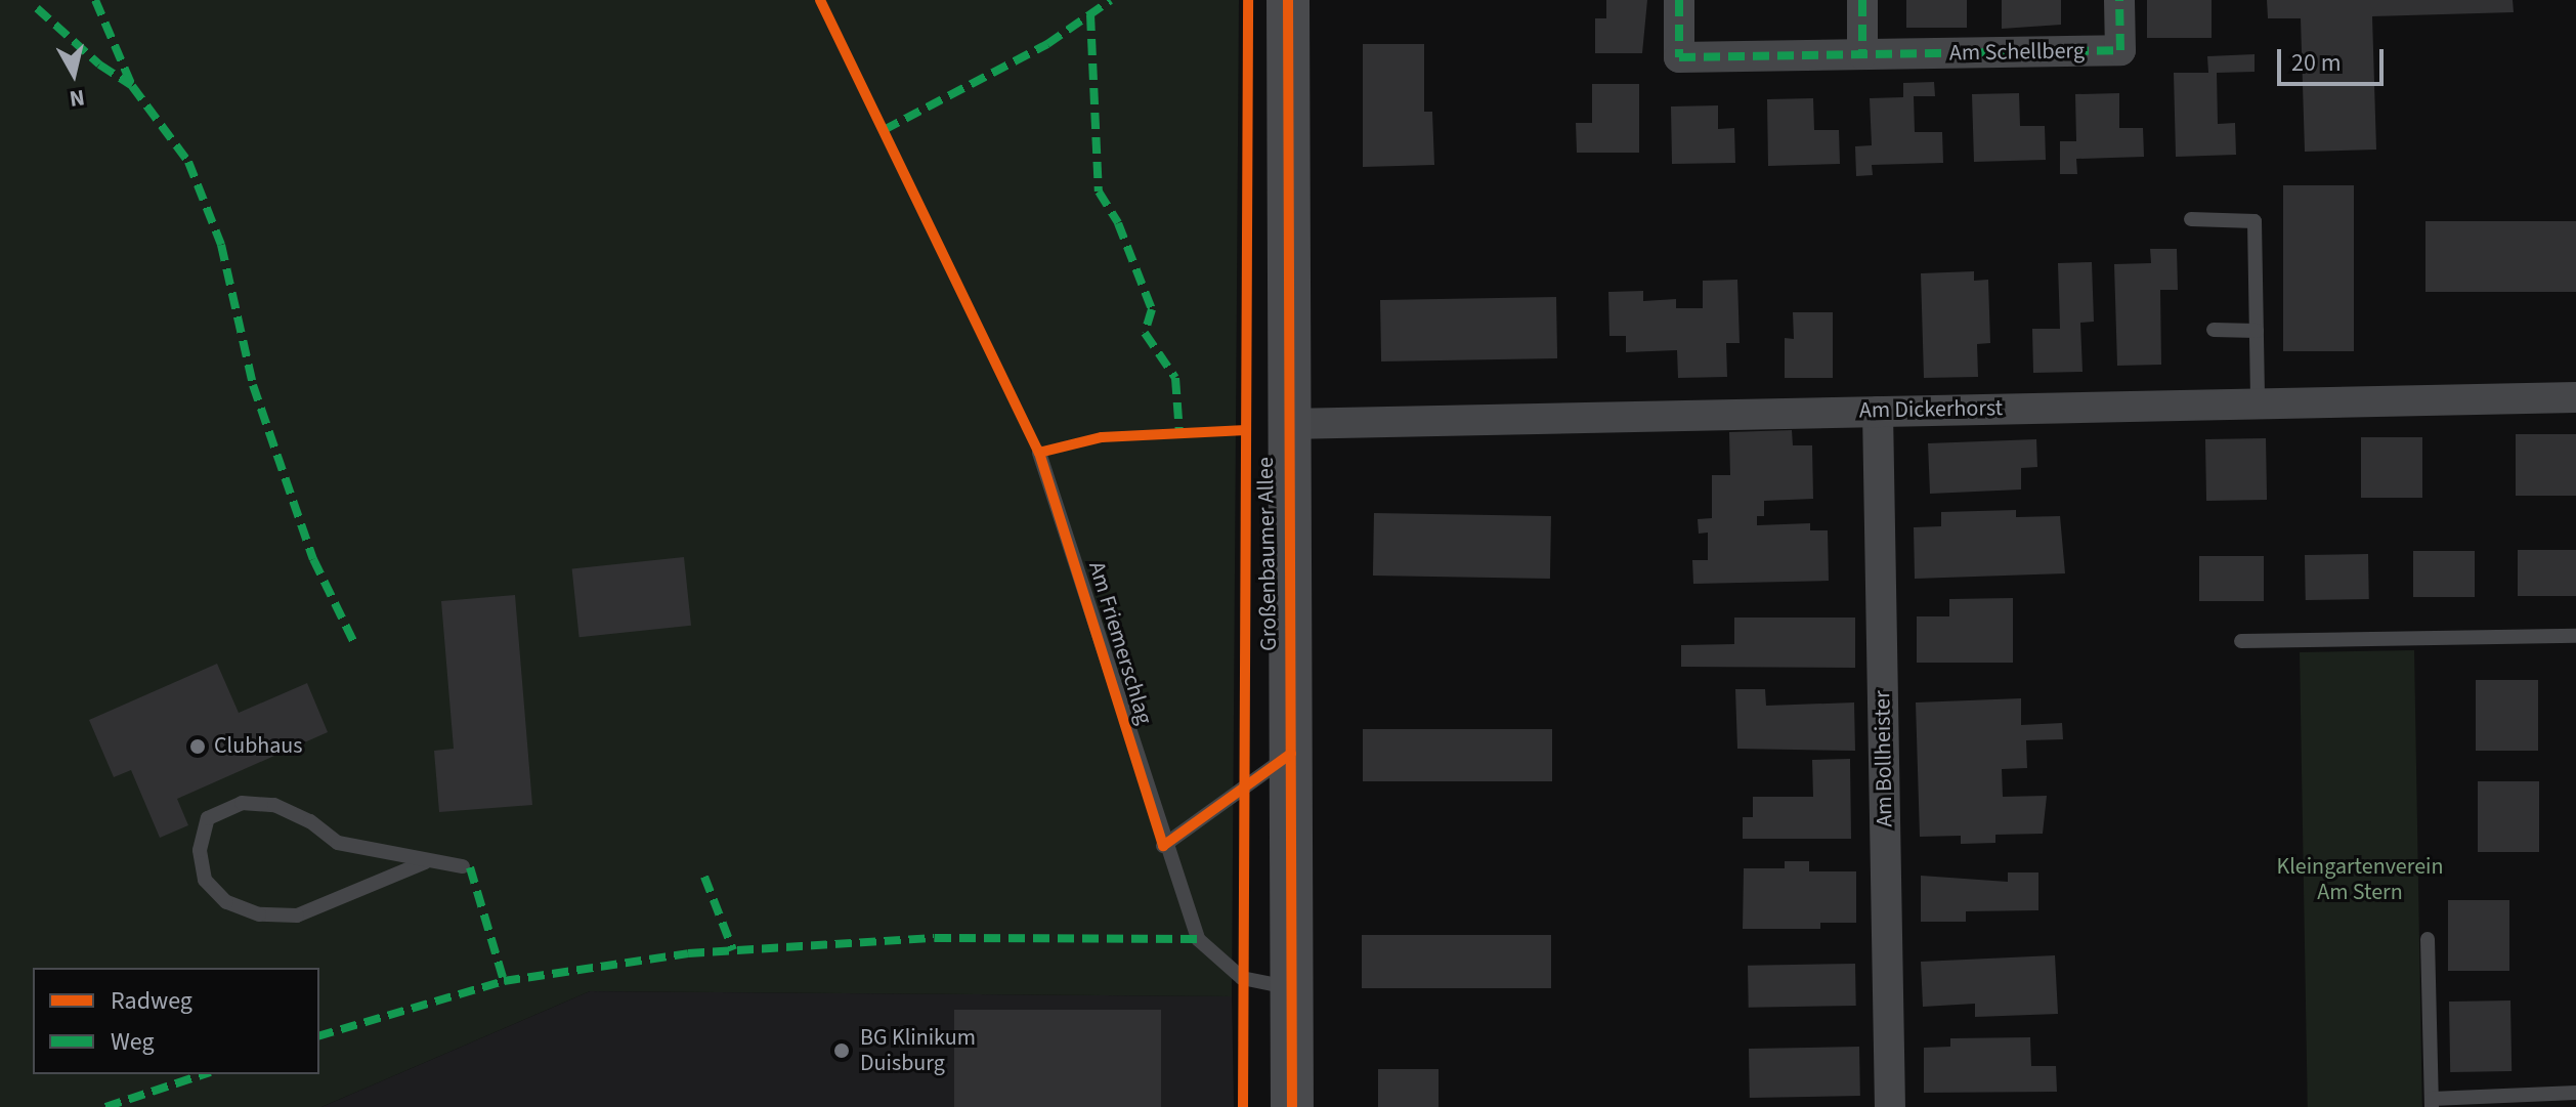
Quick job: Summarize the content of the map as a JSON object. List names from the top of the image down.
{
  "streets": {
    "main road": ["Großenbaumer Allee"],
    "street": ["Am Schellberg", "Am Dickerhorst", "Am Bollheister"],
    "lane": ["Am Friemerschlag"]
  },
  "crossings": [
    ["Am Dickerhorst", "Großenbaumer Allee"],
    ["Am Dickerhorst", "Am Bollheister"],
    ["Großenbaumer Allee", "Am Friemerschlag"]
  ],
  "parks": ["Kleingartenverein Am Stern"],
  "places": ["Clubhaus", "BG Klinikum Duisburg"],
  "legend": ["Radweg", "Weg"],
  "scale_bar": "20 m",
  "north": "bottom"
}
